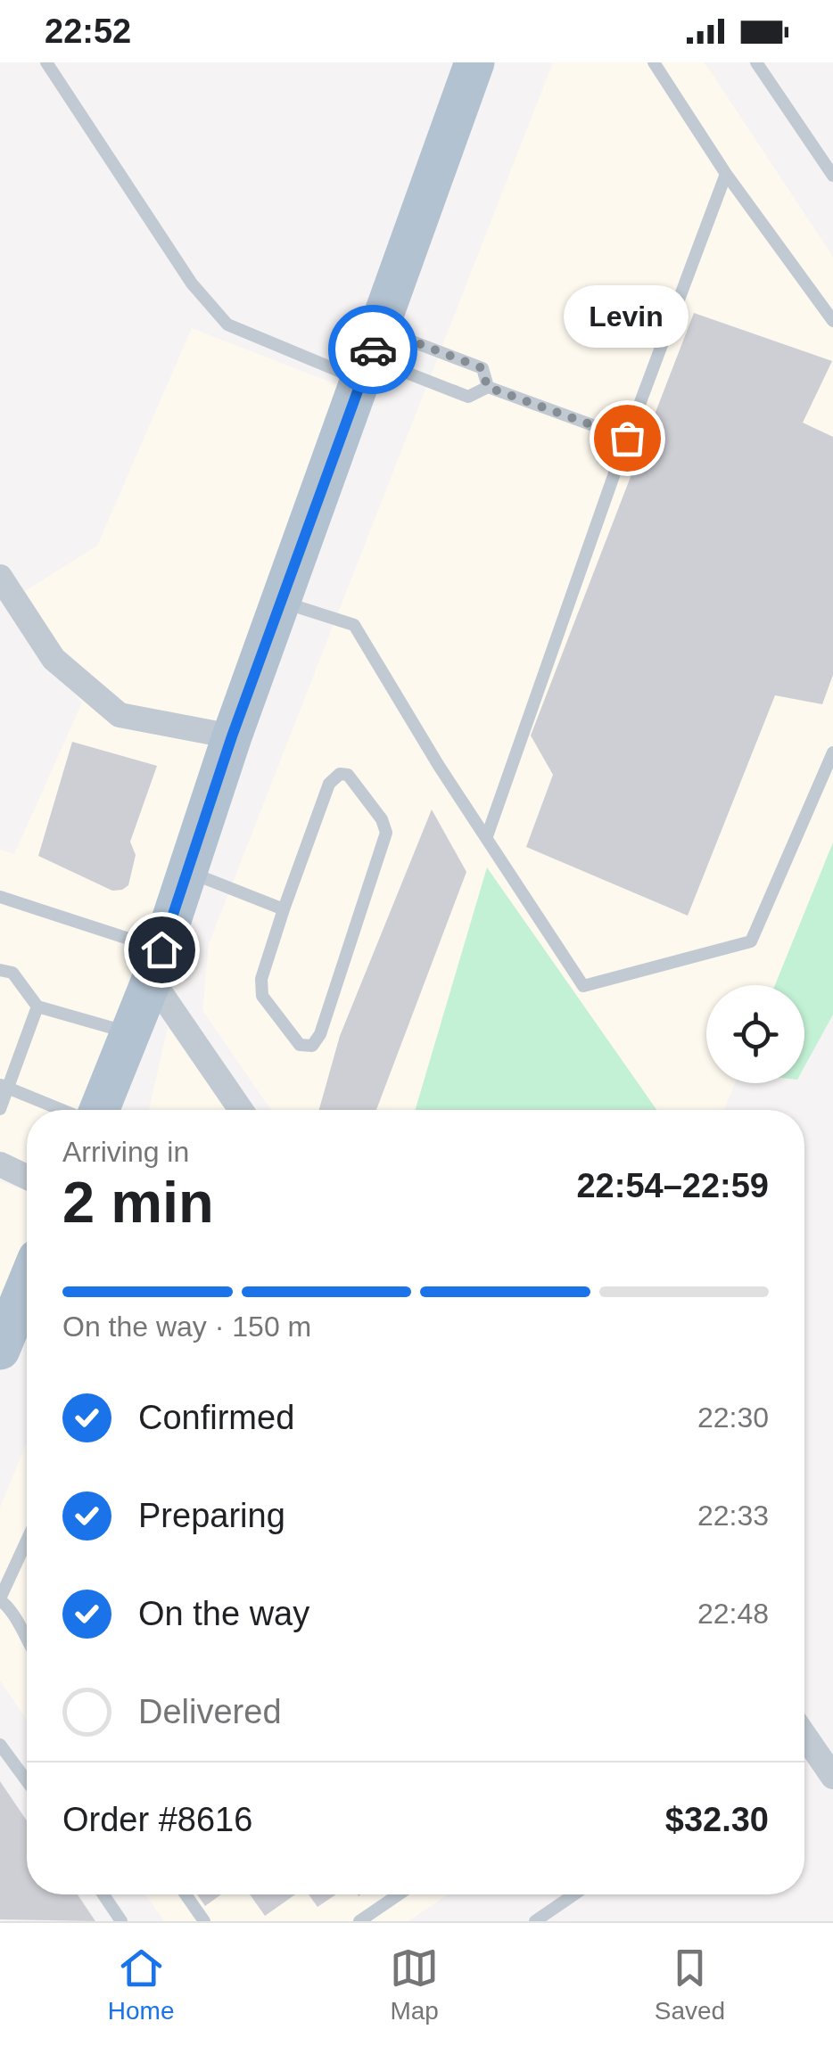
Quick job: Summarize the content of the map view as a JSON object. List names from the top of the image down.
{
  "places": ["Levin"],
  "page": {
    "status": "22:52",
    "bubble": "Levin",
    "heading": ["2 min", "Arriving in", "22:54–22:59"],
    "panel": ["Order #8616", "$32.30"],
    "bar": "On the way · 150 m",
    "list": [
      ["Confirmed", "22:30"],
      ["Preparing", "22:33"],
      ["On the way", "22:48"],
      "Delivered"
    ],
    "tabs": ["Home", "Map", "Saved"]
  }
}
